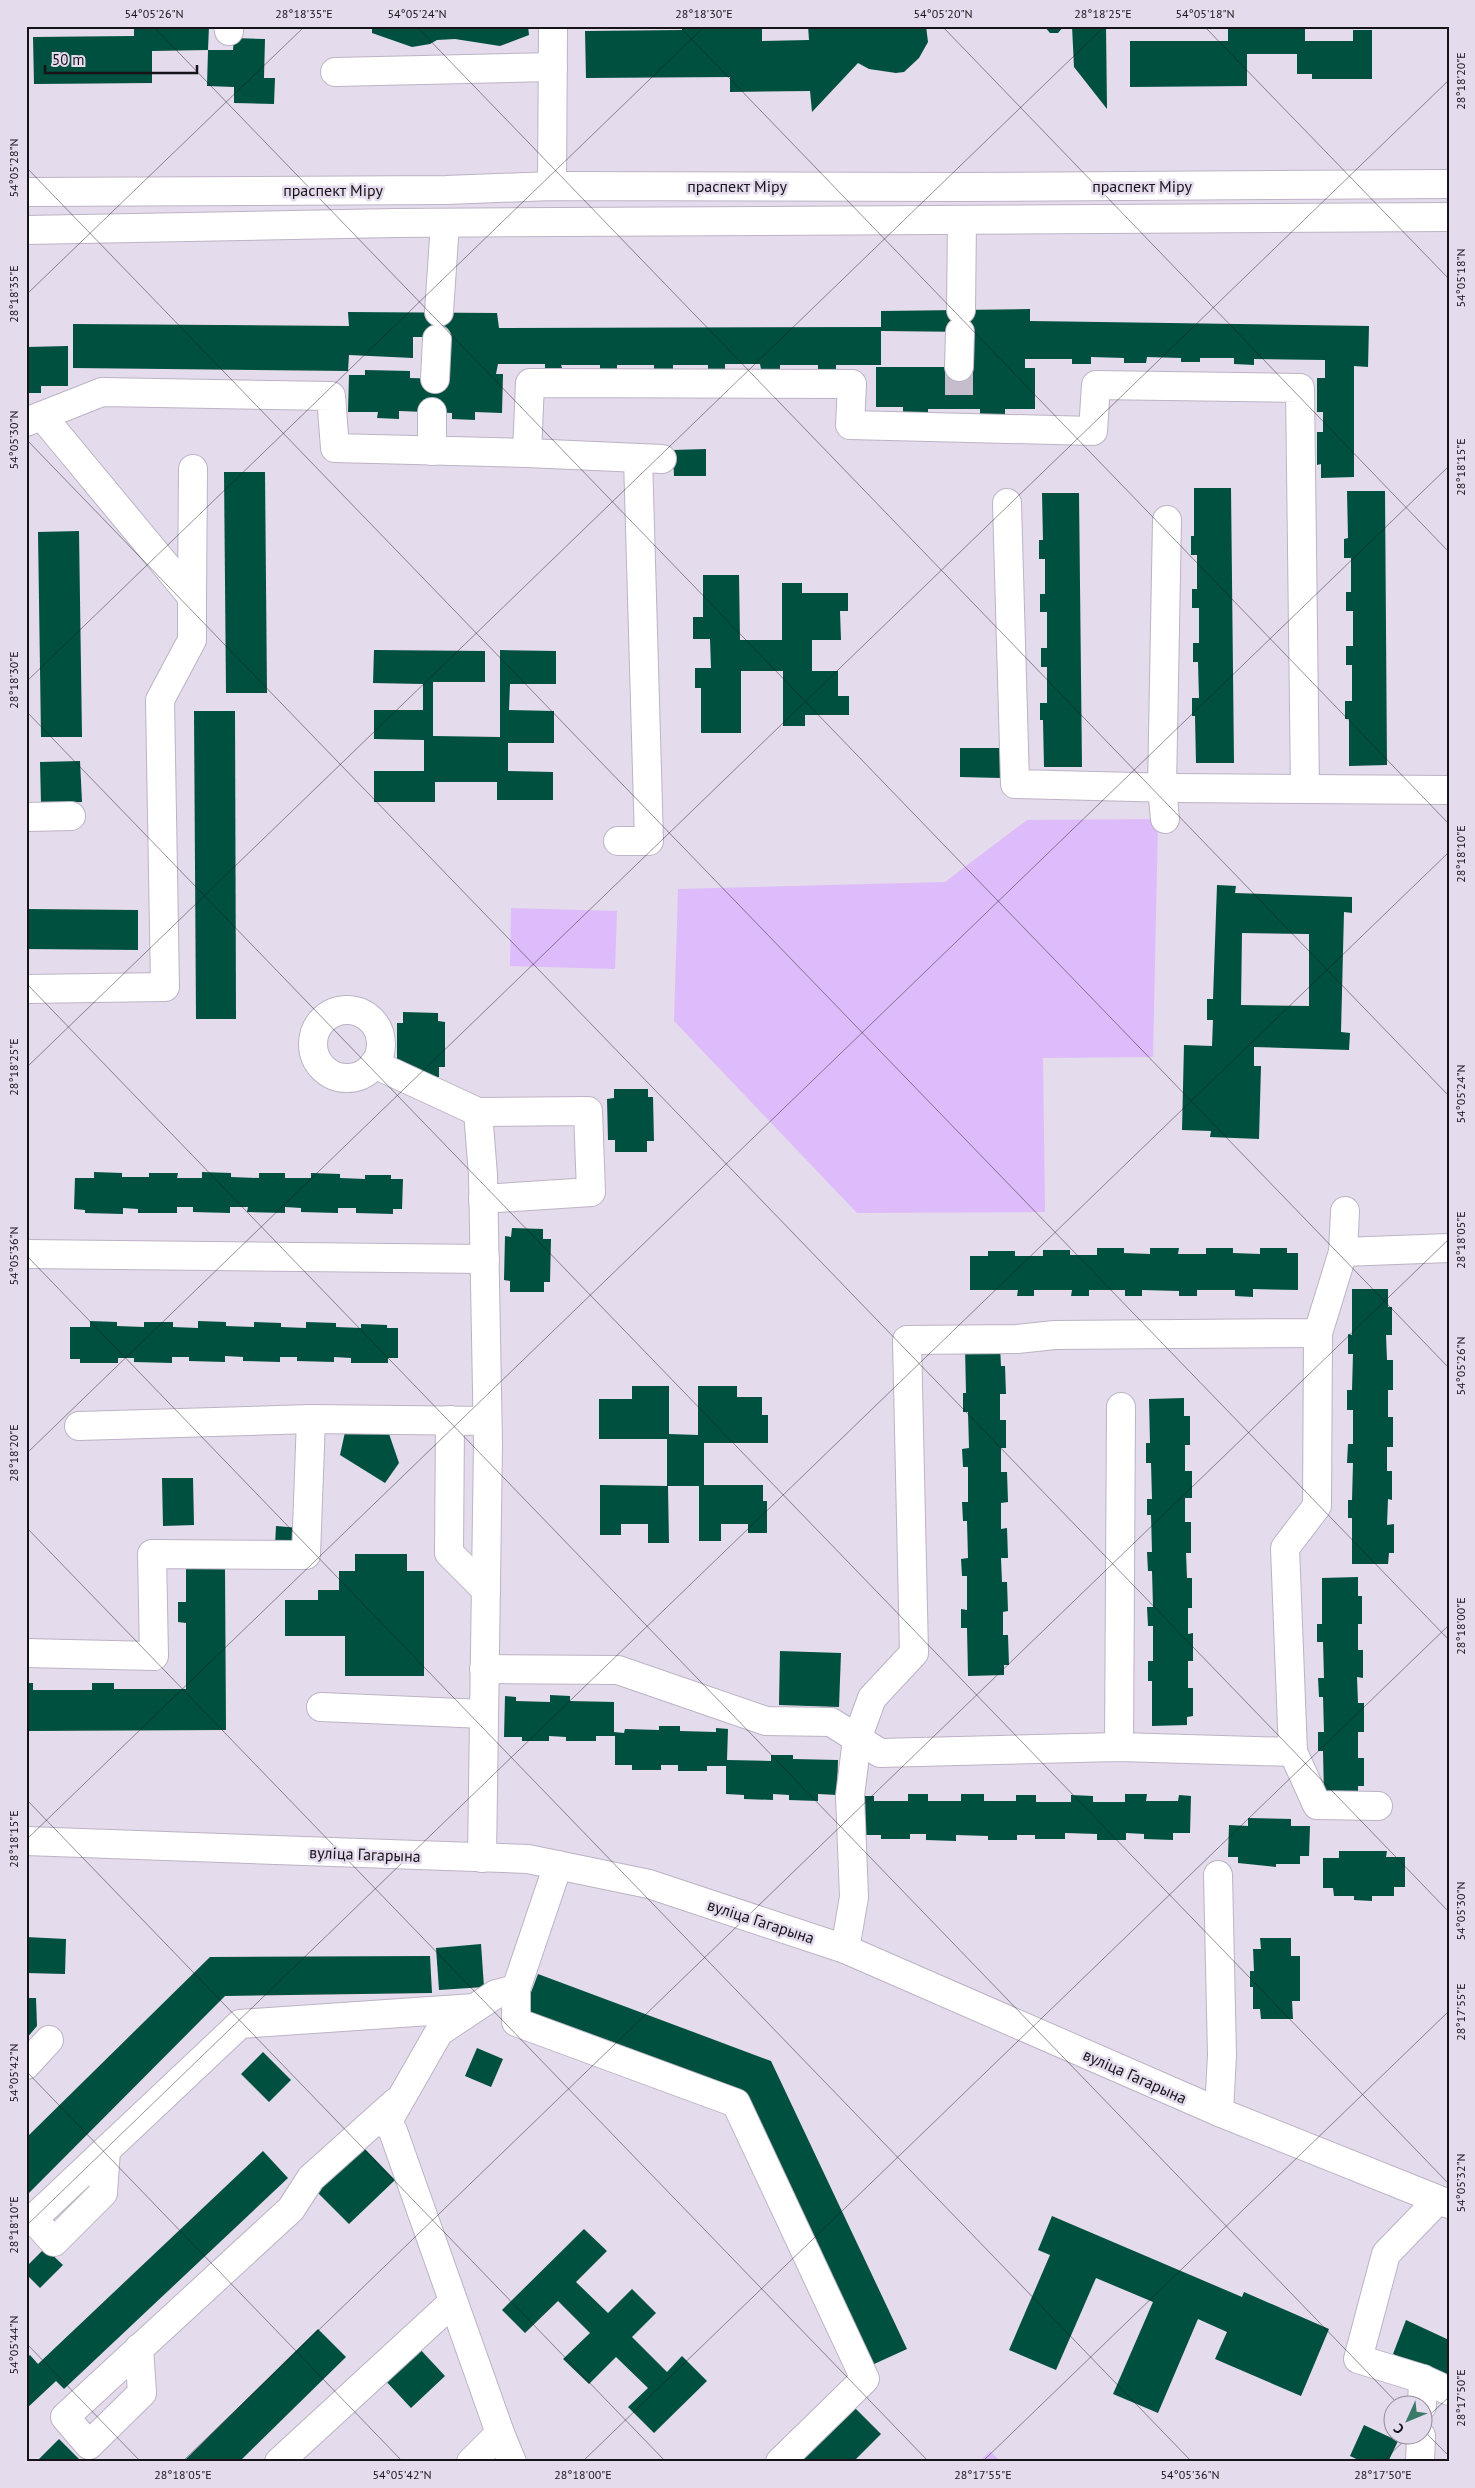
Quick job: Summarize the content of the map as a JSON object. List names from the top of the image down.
{
  "streets": {
    "main road": ["праспект Міру", "вуліца Гагарына"]
  },
  "scale_bar": "50 m",
  "north": "bottom left",
  "coordinates": [
    "54°05'26\"N",
    "28°18'35\"E",
    "54°05'24\"N",
    "28°18'30\"E",
    "54°05'20\"N",
    "28°18'25\"E",
    "54°05'18\"N",
    "28°18'20\"E",
    "54°05'28\"N",
    "54°05'30\"N",
    "28°18'15\"E",
    "28°18'10\"E",
    "28°18'05\"E",
    "54°05'36\"N",
    "28°18'00\"E",
    "28°17'55\"E",
    "54°05'42\"N",
    "54°05'32\"N",
    "54°05'44\"N",
    "28°17'50\"E"
  ]
}
